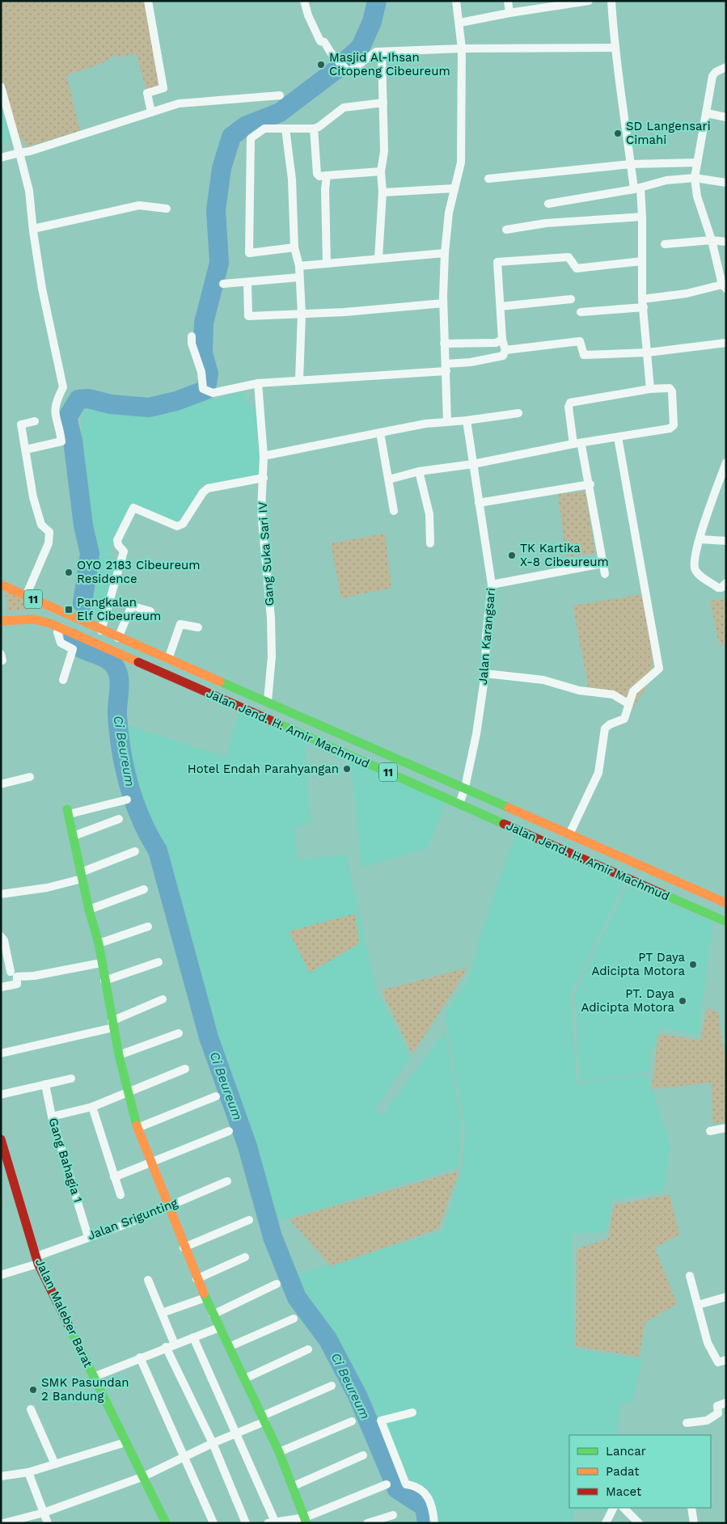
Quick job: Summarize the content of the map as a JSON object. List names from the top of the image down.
{
  "streets": {
    "main road": ["11", "Jalan Jend. H. Amir Machmud", "Jalan Maleber Barat"],
    "street": [
      "Gang Suka Sari IV",
      "Jalan Karangsari",
      "Gang Bahagia 1",
      "Jalan Srigunting"
    ]
  },
  "crossings": [
    ["Gang Suka Sari IV", "Jalan Jend. H. Amir Machmud"],
    ["11", "Jalan Jend. H. Amir Machmud"],
    ["Jalan Karangsari", "Jalan Jend. H. Amir Machmud"],
    ["Gang Bahagia 1", "Jalan Srigunting"],
    ["Jalan Srigunting", "Jalan Maleber Barat"]
  ],
  "water": ["Ci Beureum"],
  "places": {
    "other": [
      "Masjid Al-Ihsan Citopeng Cibeureum",
      "SD Langensari Cimahi",
      "TK Kartika X-8 Cibeureum",
      "OYO 2183 Cibeureum Residence",
      "Hotel Endah Parahyangan",
      "PT Daya Adicipta Motora",
      "PT. Daya Adicipta Motora",
      "SMK Pasundan 2 Bandung"
    ],
    "transit": ["Pangkalan Elf Cibeureum"]
  },
  "legend": ["Lancar", "Padat", "Macet"]
}
